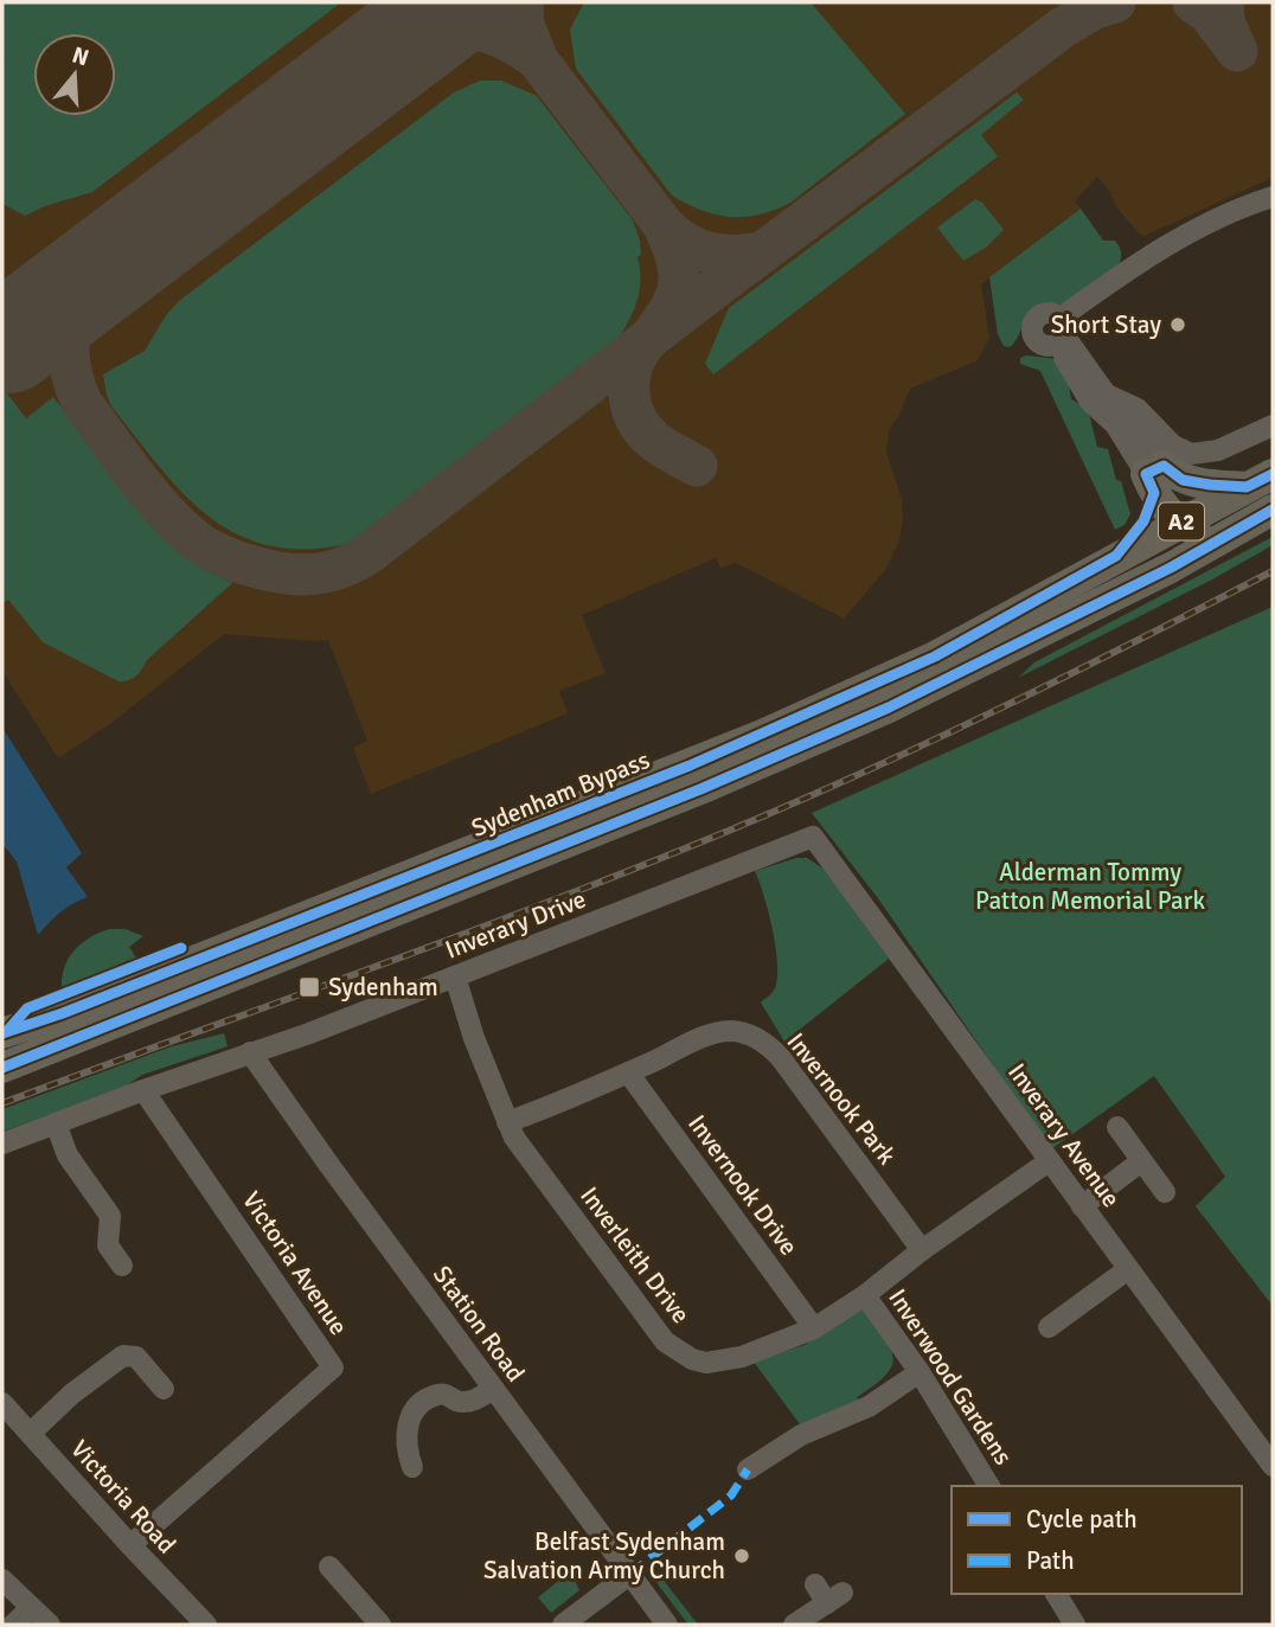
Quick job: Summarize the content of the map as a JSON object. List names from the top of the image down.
{
  "streets": {
    "highway": ["A2", "Sydenham Bypass"],
    "street": [
      "Inverary Drive",
      "Invernook Park",
      "Inverary Avenue",
      "Invernook Drive",
      "Inverleith Drive",
      "Victoria Avenue",
      "Station Road",
      "Inverwood Gardens",
      "Victoria Road"
    ]
  },
  "crossings": [
    ["Inverary Drive", "Inverary Avenue"],
    ["Inverary Drive", "Inverleith Drive"],
    ["Inverary Drive", "Victoria Avenue"],
    ["Inverary Drive", "Station Road"],
    ["Invernook Park", "Invernook Drive"],
    ["Invernook Park", "Inverleith Drive"],
    ["Inverary Avenue", "Inverleith Drive"],
    ["Invernook Drive", "Inverleith Drive"],
    ["Inverleith Drive", "Inverwood Gardens"],
    ["Victoria Avenue", "Victoria Road"]
  ],
  "parks": ["Alderman Tommy Patton Memorial Park"],
  "places": {
    "other": ["Short Stay", "Belfast Sydenham Salvation Army Church"],
    "transit": ["Sydenham"]
  },
  "legend": ["Cycle path", "Path"],
  "north": "top"
}
